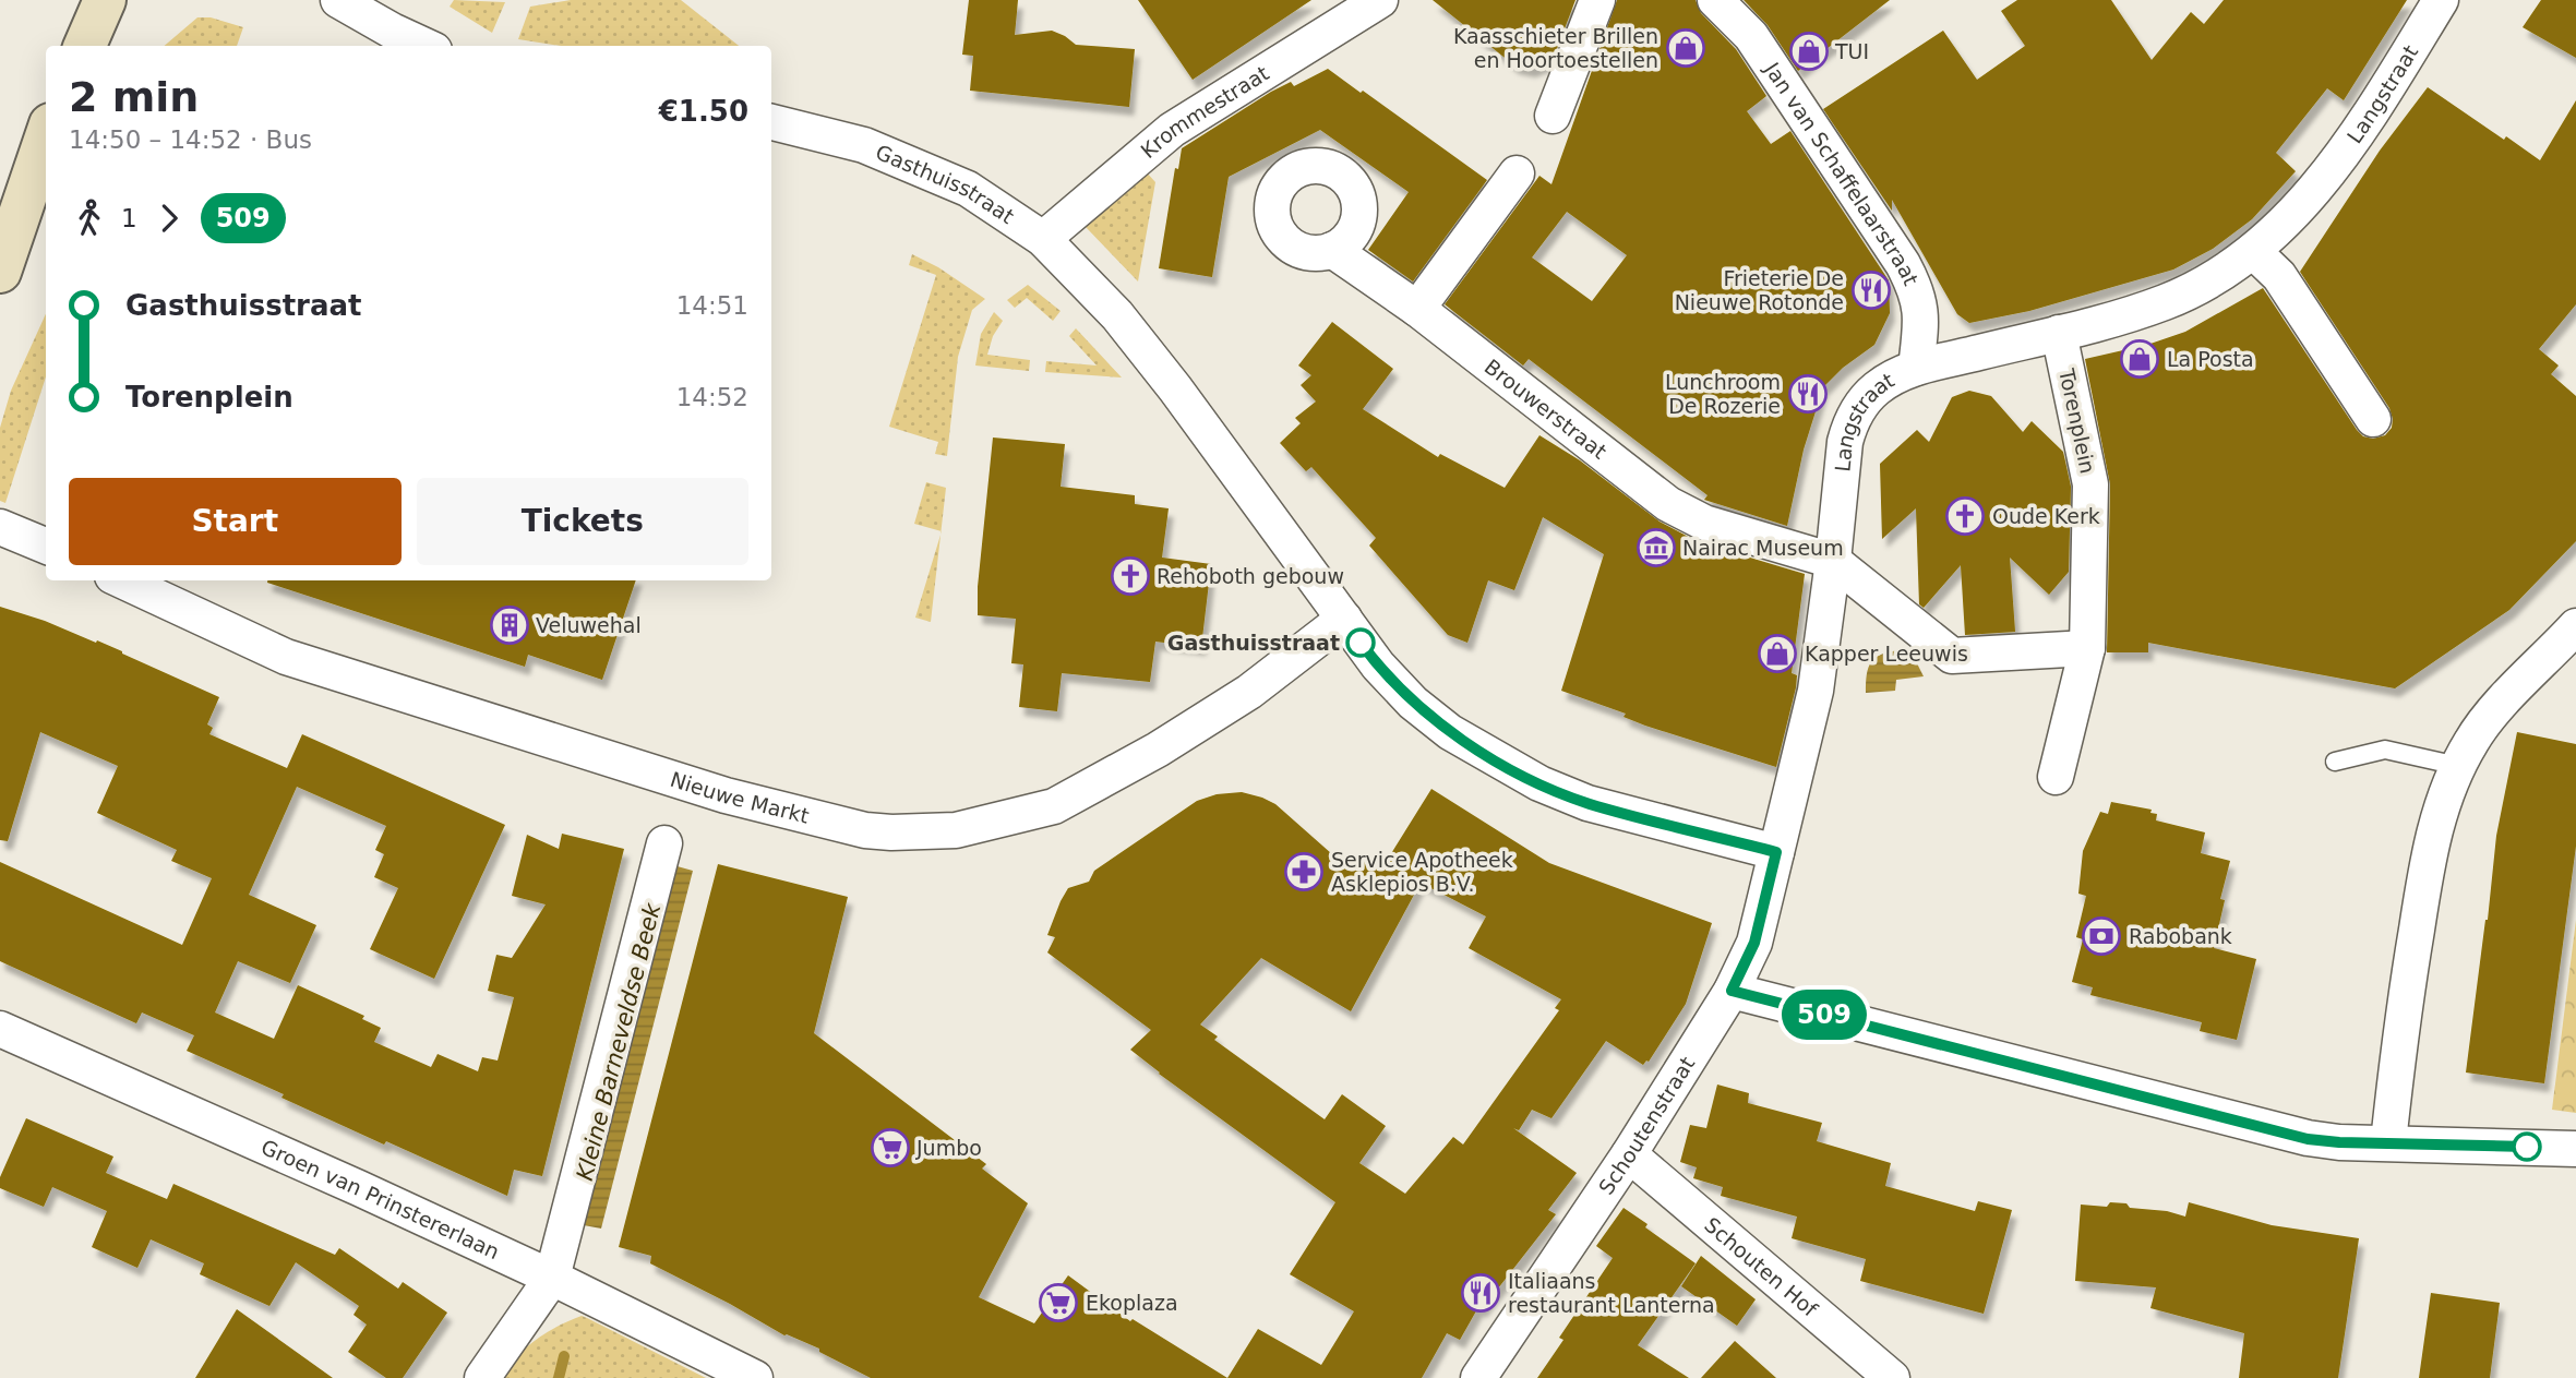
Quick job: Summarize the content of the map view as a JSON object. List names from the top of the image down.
{
  "streets": {
    "street": [
      "Langstraat",
      "Krommestraat",
      "Jan van Schaffelaarstraat",
      "Gasthuisstraat",
      "Brouwerstraat",
      "Torenplein",
      "Nieuwe Markt",
      "Schoutenstraat",
      "Groen van Prinstererlaan",
      "Schouten Hof"
    ]
  },
  "crossings": [
    ["Langstraat", "Jan van Schaffelaarstraat"],
    ["Langstraat", "Gasthuisstraat"],
    ["Langstraat", "Brouwerstraat"],
    ["Langstraat", "Torenplein"],
    ["Langstraat", "Schoutenstraat"],
    ["Krommestraat", "Gasthuisstraat"],
    ["Gasthuisstraat", "Nieuwe Markt"],
    ["Gasthuisstraat", "Schoutenstraat"],
    ["Schoutenstraat", "Schouten Hof"]
  ],
  "water": ["Kleine Barneveldse Beek"],
  "places": {
    "shop": [
      "Kaasschieter Brillen en Hoortoestellen",
      "TUI",
      "La Posta",
      "Kapper Leeuwis"
    ],
    "restaurant": ["Frieterie De Nieuwe Rotonde", "Lunchroom De Rozerie", "Italiaans restaurant Lanterna"],
    "church": ["Oude Kerk", "Rehoboth gebouw"],
    "museum": ["Nairac Museum"],
    "building": ["Veluwehal"],
    "other": ["Gasthuisstraat"],
    "pharmacy": ["Service Apotheek Asklepios B.V."],
    "bank": ["Rabobank"],
    "supermarket": ["Jumbo", "Ekoplaza"]
  },
  "lines": ["bus line 509"],
  "page": {
    "on_map": "509",
    "heading": ["2 min", "14:50 – 14:52 · Bus", "€1.50"],
    "legs": ["1", "509"],
    "list": [
      {
        "name": "Gasthuisstraat",
        "value": "14:51"
      },
      {
        "name": "Torenplein",
        "value": "14:52"
      }
    ],
    "buttons": ["Start", "Tickets"]
  }
}
